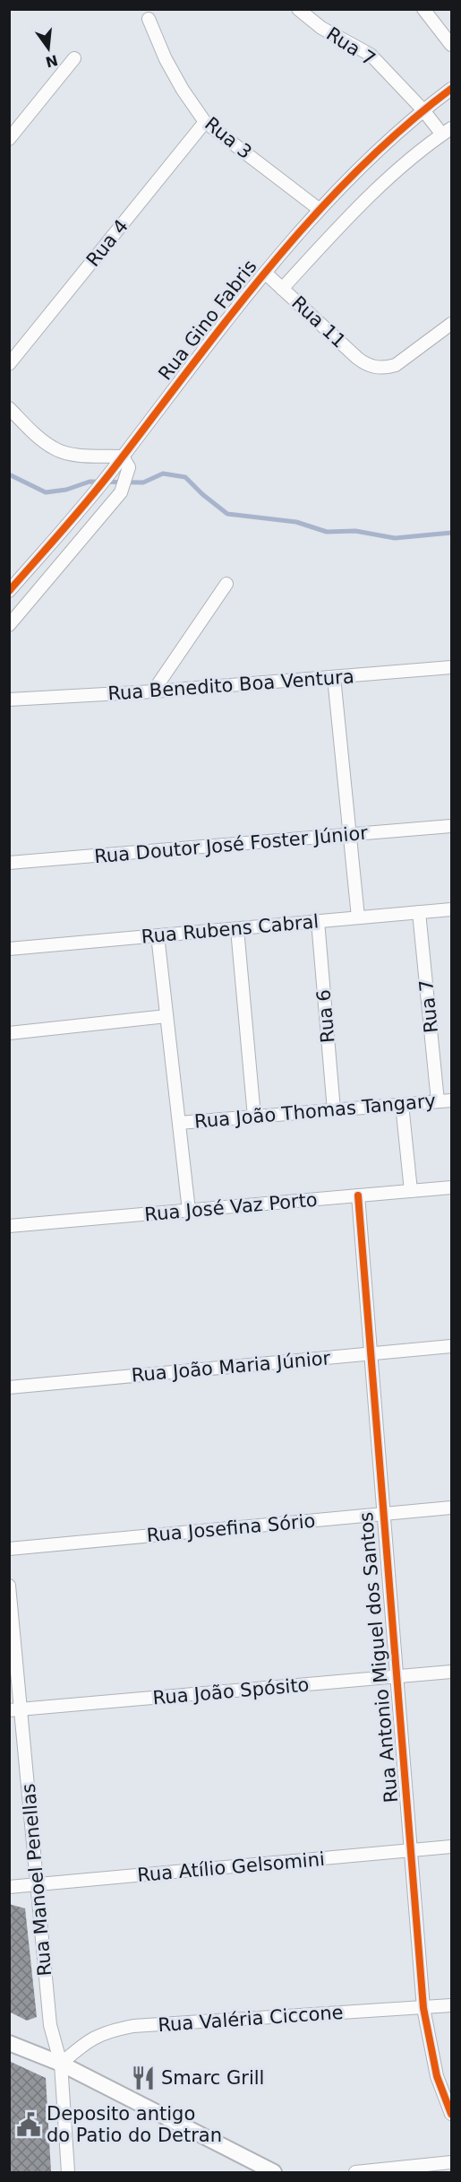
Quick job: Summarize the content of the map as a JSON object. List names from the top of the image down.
{
  "streets": {
    "street": [
      "Rua 7",
      "Rua 3",
      "Rua 4",
      "Rua Gino Fabris",
      "Rua 11",
      "Rua Benedito Boa Ventura",
      "Rua Doutor José Foster Júnior",
      "Rua Rubens Cabral",
      "Rua 6",
      "Rua João Thomas Tangary",
      "Rua José Vaz Porto",
      "Rua João Maria Júnior",
      "Rua Josefina Sório",
      "Rua Antonio Miguel dos Santos",
      "Rua João Spósito",
      "Rua Atílio Gelsomini",
      "Rua Manoel Penellas",
      "Rua Valéria Ciccone"
    ]
  },
  "crossings": [
    ["Rua 7", "Rua Gino Fabris"],
    ["Rua 7", "Rua Rubens Cabral"],
    ["Rua 7", "Rua João Thomas Tangary"],
    ["Rua 3", "Rua 4"],
    ["Rua 3", "Rua Gino Fabris"],
    ["Rua Gino Fabris", "Rua 11"],
    ["Rua Rubens Cabral", "Rua 6"],
    ["Rua 6", "Rua João Thomas Tangary"],
    ["Rua José Vaz Porto", "Rua Antonio Miguel dos Santos"],
    ["Rua João Maria Júnior", "Rua Antonio Miguel dos Santos"],
    ["Rua Josefina Sório", "Rua Antonio Miguel dos Santos"],
    ["Rua Antonio Miguel dos Santos", "Rua João Spósito"],
    ["Rua Antonio Miguel dos Santos", "Rua Atílio Gelsomini"],
    ["Rua Antonio Miguel dos Santos", "Rua Valéria Ciccone"],
    ["Rua João Spósito", "Rua Manoel Penellas"],
    ["Rua Atílio Gelsomini", "Rua Manoel Penellas"],
    ["Rua Manoel Penellas", "Rua Valéria Ciccone"]
  ],
  "places": {
    "restaurant": ["Smarc Grill"],
    "public building": ["Deposito antigo do Patio do Detran"]
  },
  "north": "bottom"
}
